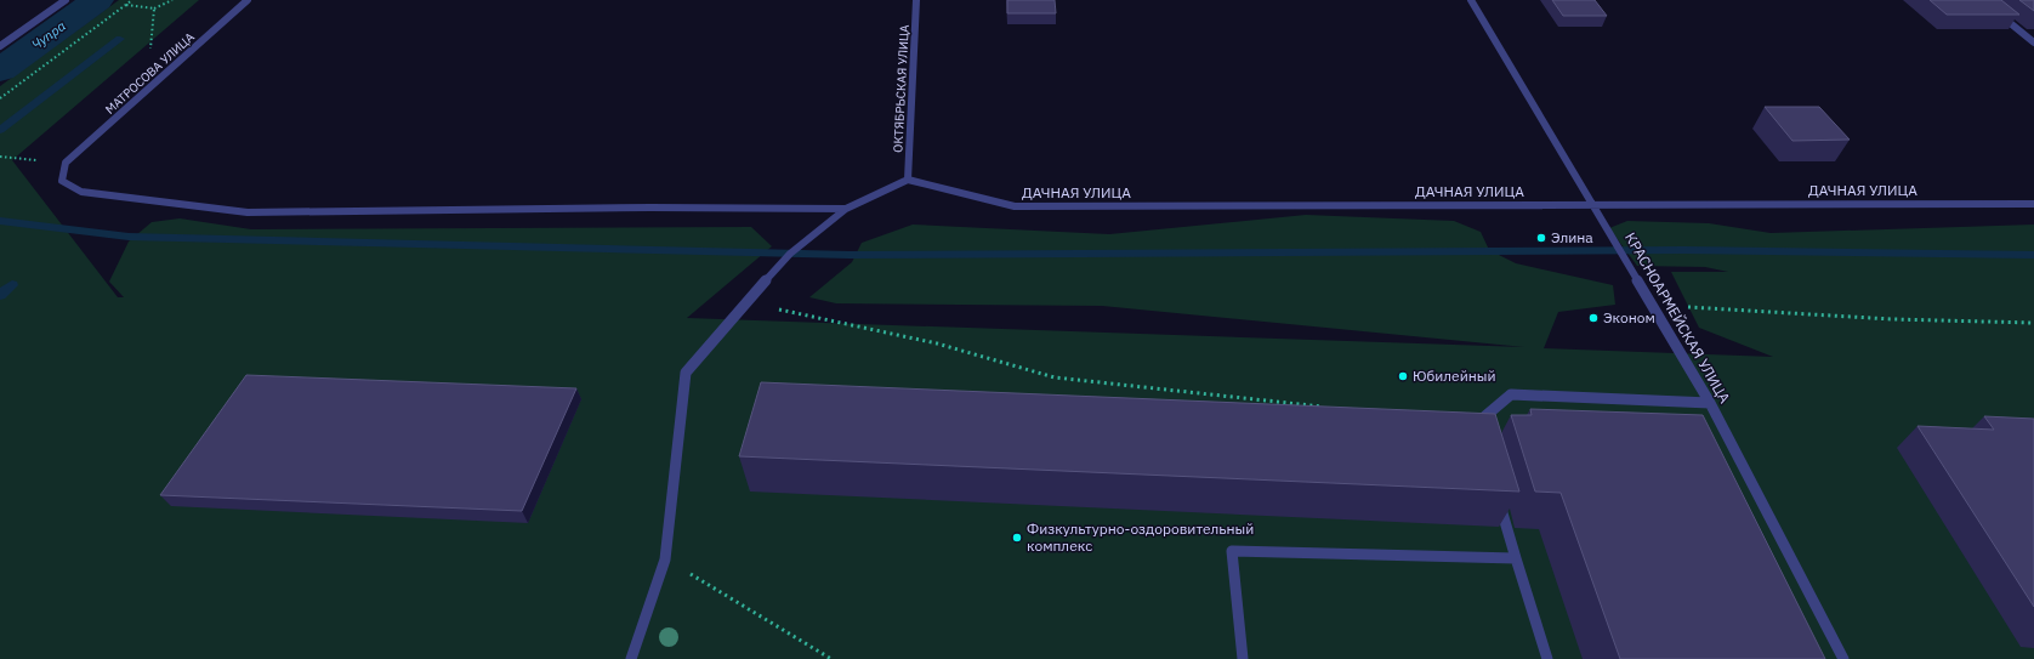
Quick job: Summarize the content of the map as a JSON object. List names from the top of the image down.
{
  "streets": {
    "street": [
      "МАТРОСОВА УЛИЦА",
      "ОКТЯБРЬСКАЯ УЛИЦА",
      "ДАЧНАЯ УЛИЦА",
      "КРАСНОАРМЕЙСКАЯ УЛИЦА"
    ]
  },
  "crossings": [
    ["ОКТЯБРЬСКАЯ УЛИЦА", "ДАЧНАЯ УЛИЦА"],
    ["ДАЧНАЯ УЛИЦА", "КРАСНОАРМЕЙСКАЯ УЛИЦА"]
  ],
  "water": ["Чупра"],
  "places": [
    "Элина",
    "Эконом",
    "Юбилейный",
    "Физкультурно-оздоровительный комплекс"
  ]
}
